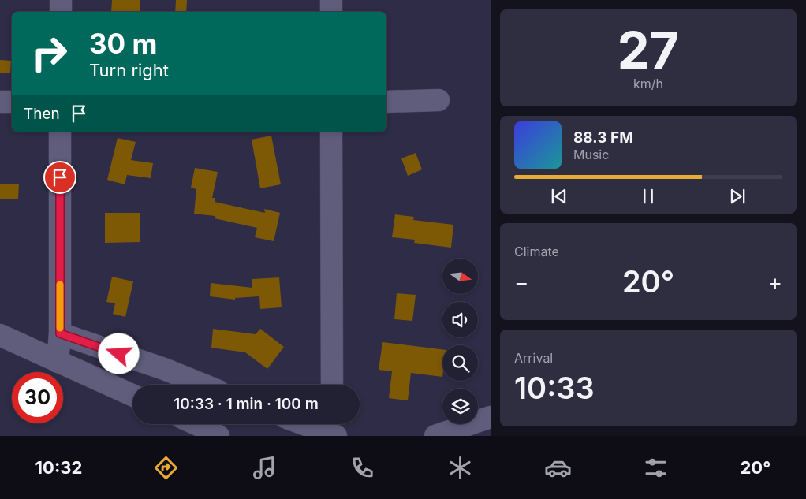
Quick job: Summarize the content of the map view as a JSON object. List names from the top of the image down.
{
  "north": "right",
  "page": {
    "tile": [
      ["27", "km/h"],
      "Climate",
      ["Arrival", "10:33"]
    ],
    "turn": ["30 m", "Turn right"],
    "then": "Then",
    "song": ["88.3 FM", "Music"],
    "heat": ["−", "20°", "+"],
    "limit": "30",
    "trip": "10:33 · 1 min · 100 m",
    "tabs": ["10:32", "20°"]
  }
}
